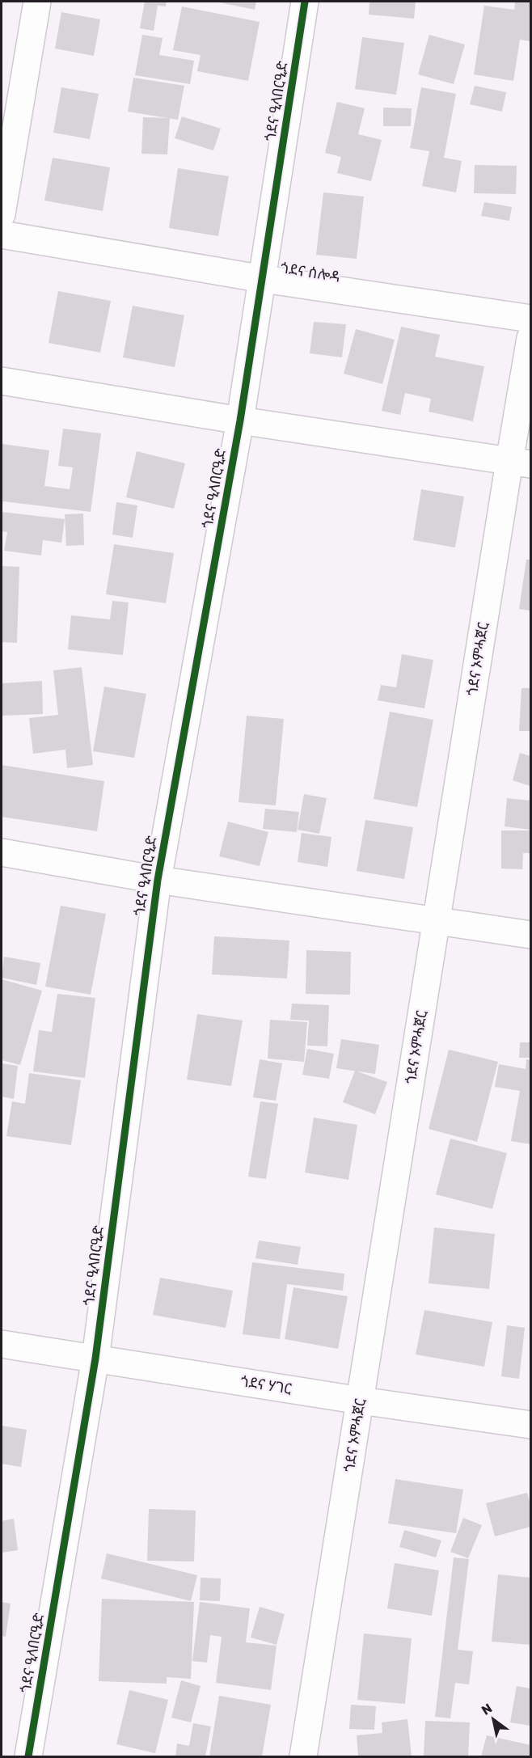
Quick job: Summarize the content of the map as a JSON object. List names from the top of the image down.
{
  "streets": {
    "street": [
      "ጎደና ዒላበርዒድ",
      "ጎደና ሰሎዳ",
      "ጎደና ኦምሓጀር",
      "ጎደና ሃገር"
    ]
  },
  "crossings": [
    ["ጎደና ዒላበርዒድ", "ጎደና ሰሎዳ"],
    ["ጎደና ዒላበርዒድ", "ጎደና ሃገር"],
    ["ጎደና ኦምሓጀር", "ጎደና ሃገር"]
  ],
  "north": "top left"
}
